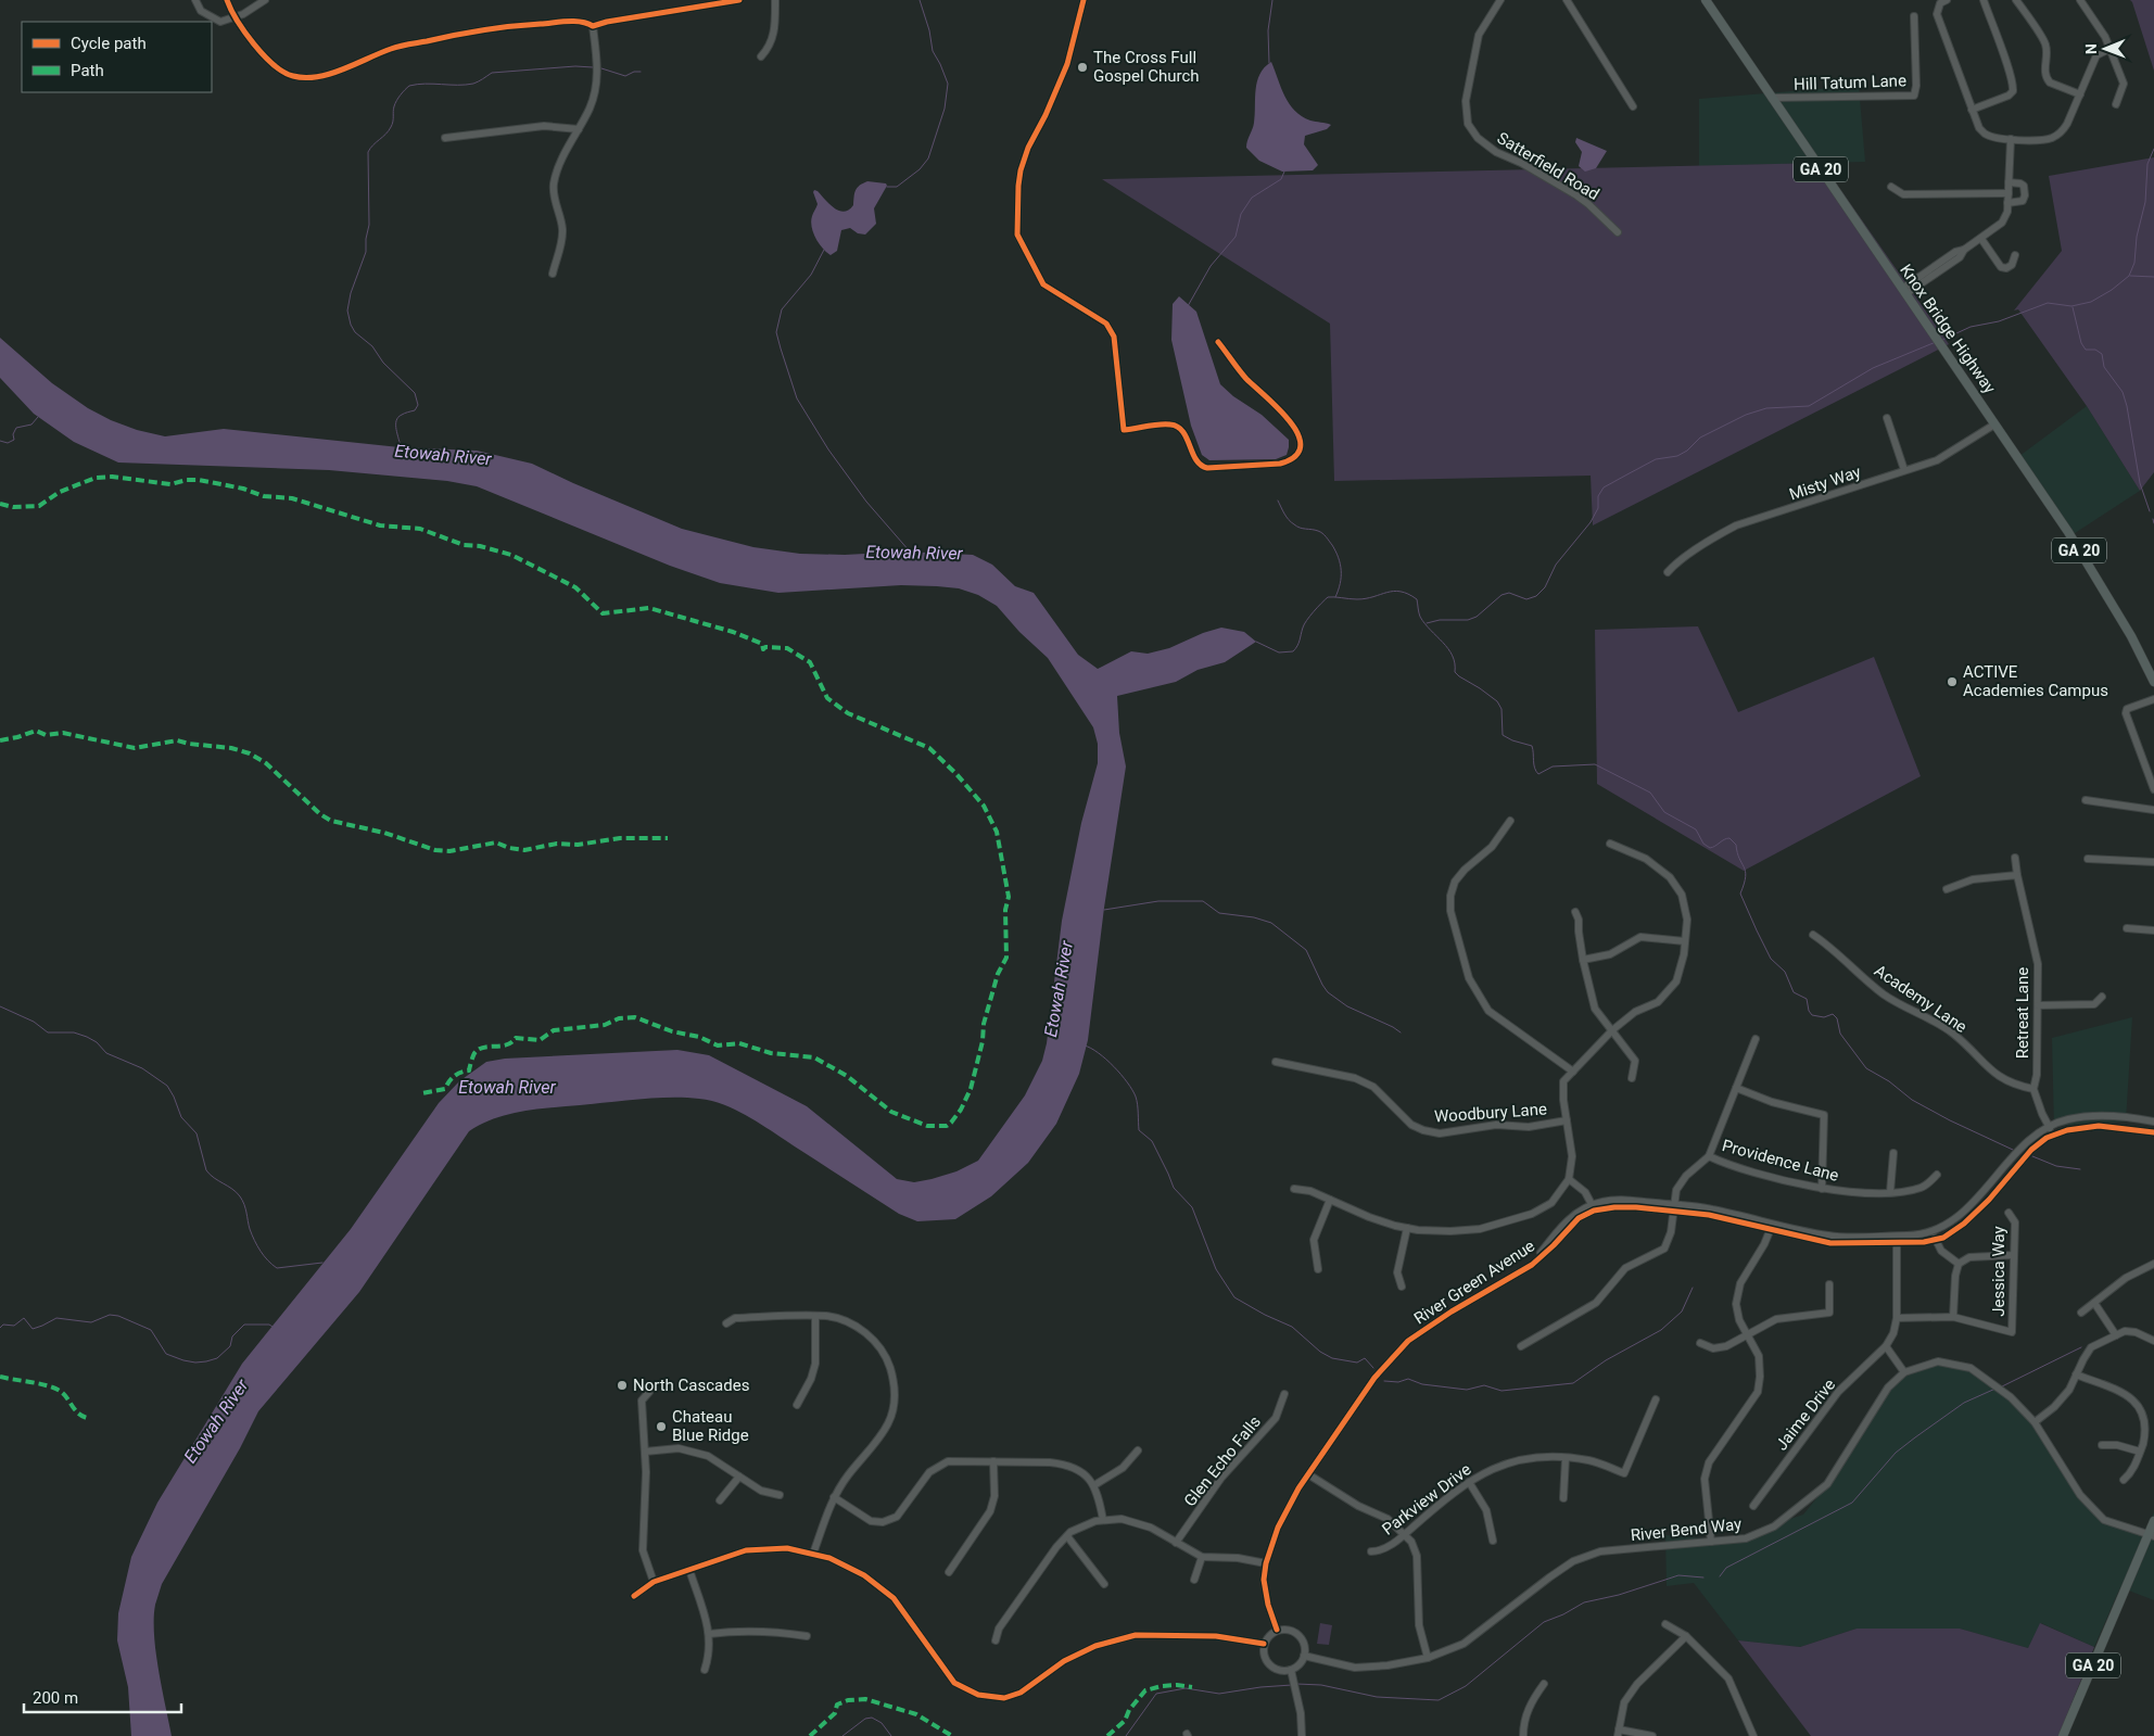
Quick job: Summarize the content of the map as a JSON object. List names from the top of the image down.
{
  "streets": {
    "main road": ["GA 20", "Knox Bridge Highway"],
    "street": [
      "Hill Tatum Lane",
      "Satterfield Road",
      "Misty Way",
      "Academy Lane",
      "Retreat Lane",
      "Woodbury Lane",
      "Providence Lane",
      "Jessica Way",
      "River Green Avenue",
      "Jaime Drive",
      "Glen Echo Falls",
      "Parkview Drive",
      "River Bend Way"
    ]
  },
  "crossings": [
    ["Hill Tatum Lane", "Knox Bridge Highway"],
    ["GA 20", "River Bend Way"],
    ["Knox Bridge Highway", "Misty Way"],
    ["Academy Lane", "Retreat Lane"],
    ["River Green Avenue", "Jaime Drive"],
    ["River Green Avenue", "River Bend Way"]
  ],
  "water": ["Etowah River"],
  "places": [
    "The Cross Full Gospel Church",
    "ACTIVE Academies Campus",
    "North Cascades",
    "Chateau Blue Ridge"
  ],
  "legend": ["Cycle path", "Path"],
  "scale_bar": "200 m",
  "north": "left"
}
